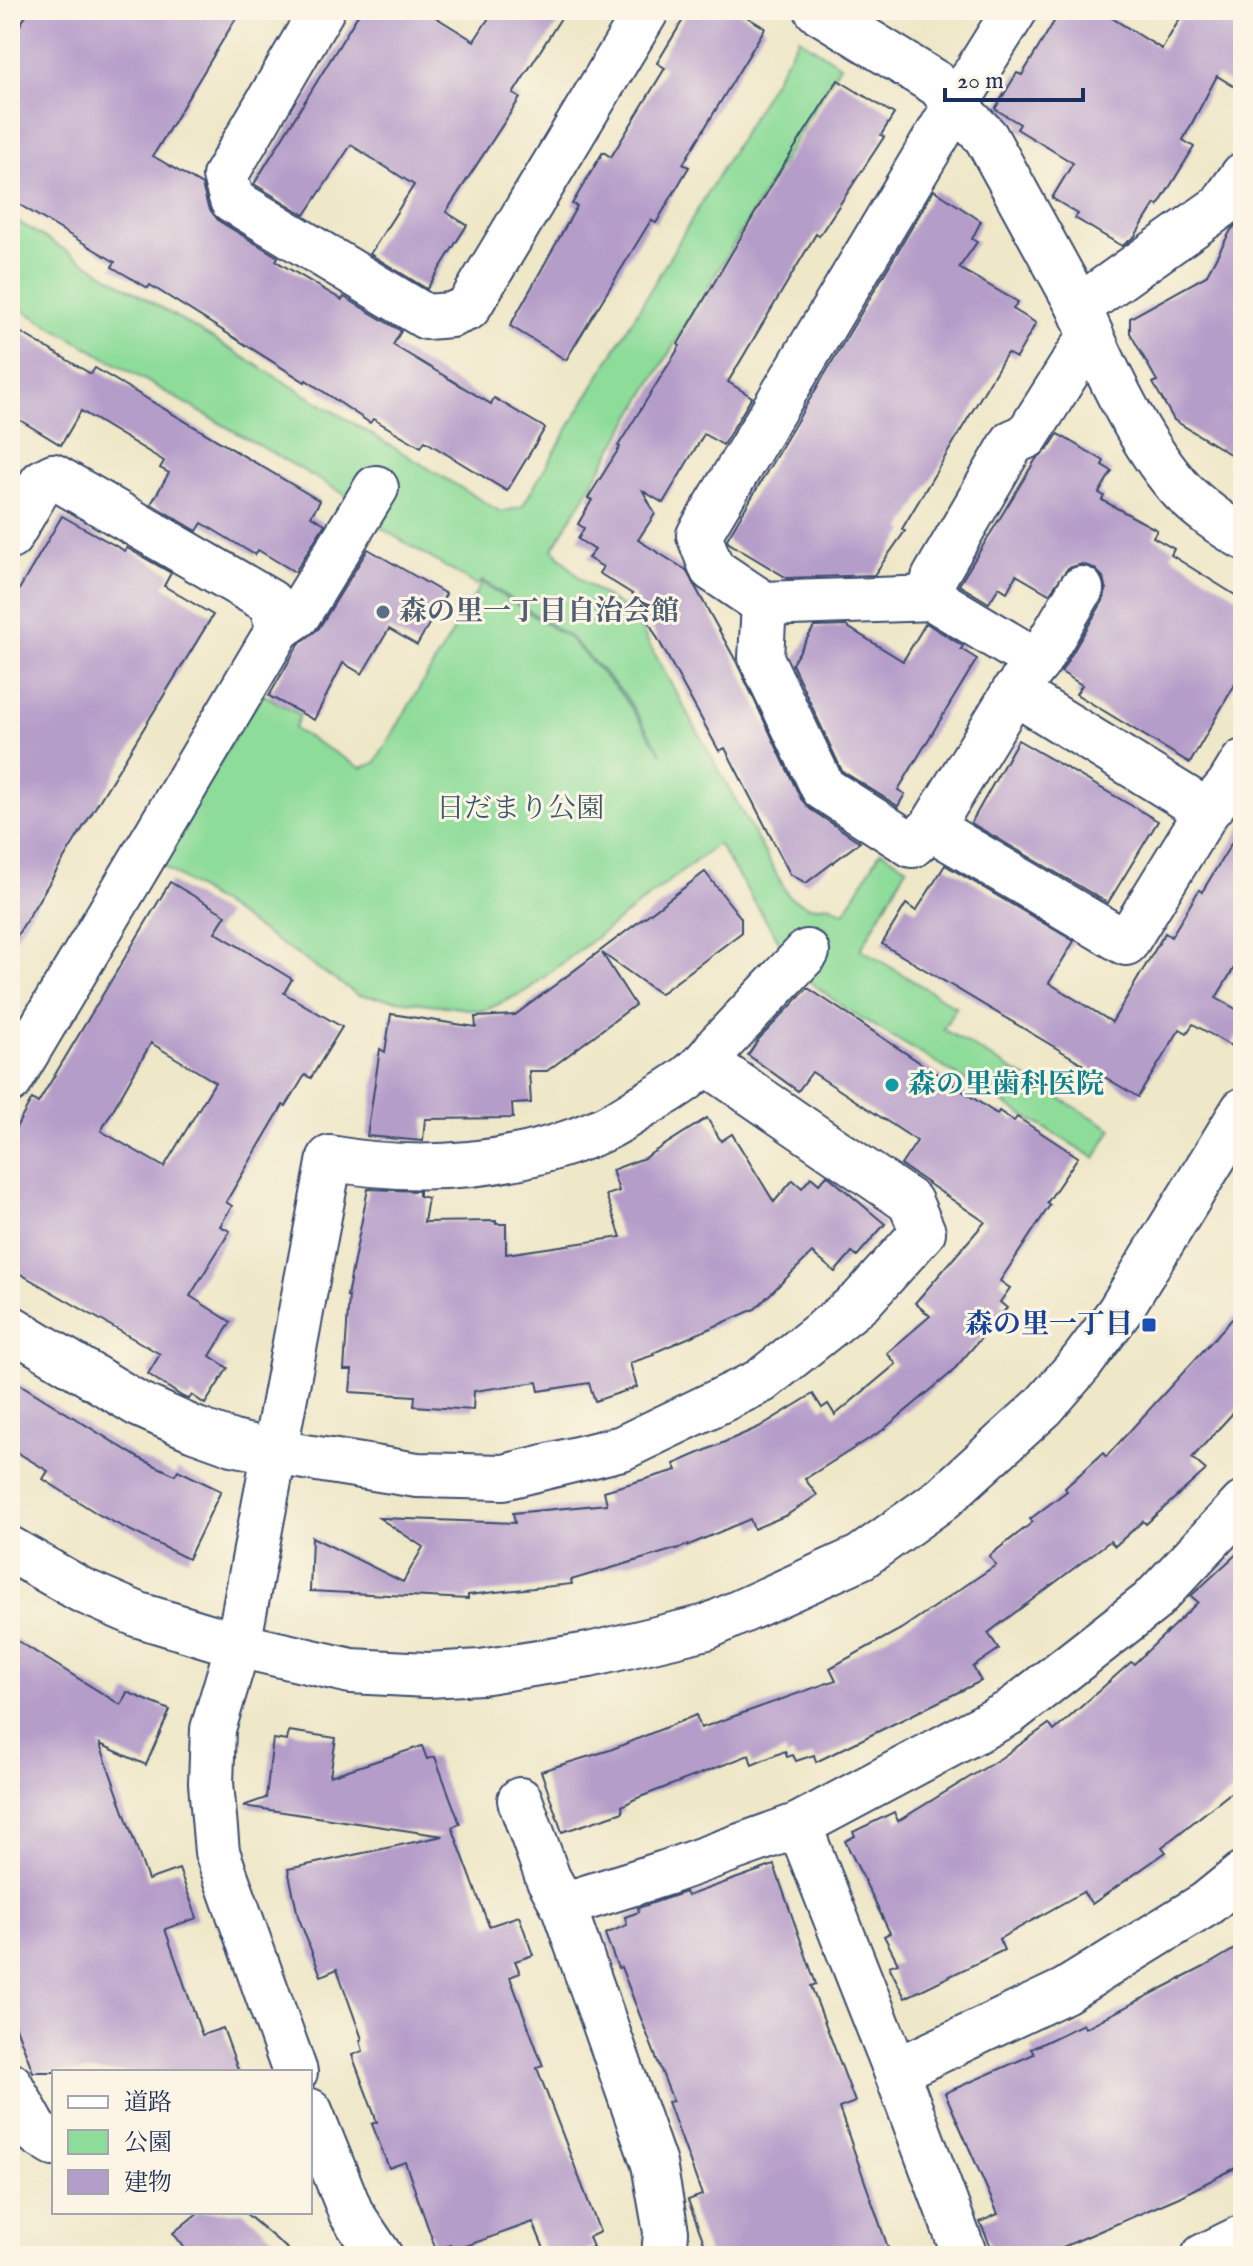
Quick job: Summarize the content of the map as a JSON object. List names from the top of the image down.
{
  "parks": ["日だまり公園"],
  "places": {
    "other": ["森の里一丁目自治会館", "森の里歯科医院"],
    "transit": ["森の里一丁目"]
  },
  "legend": ["道路", "公園", "建物"],
  "scale_bar": "20 m"
}
